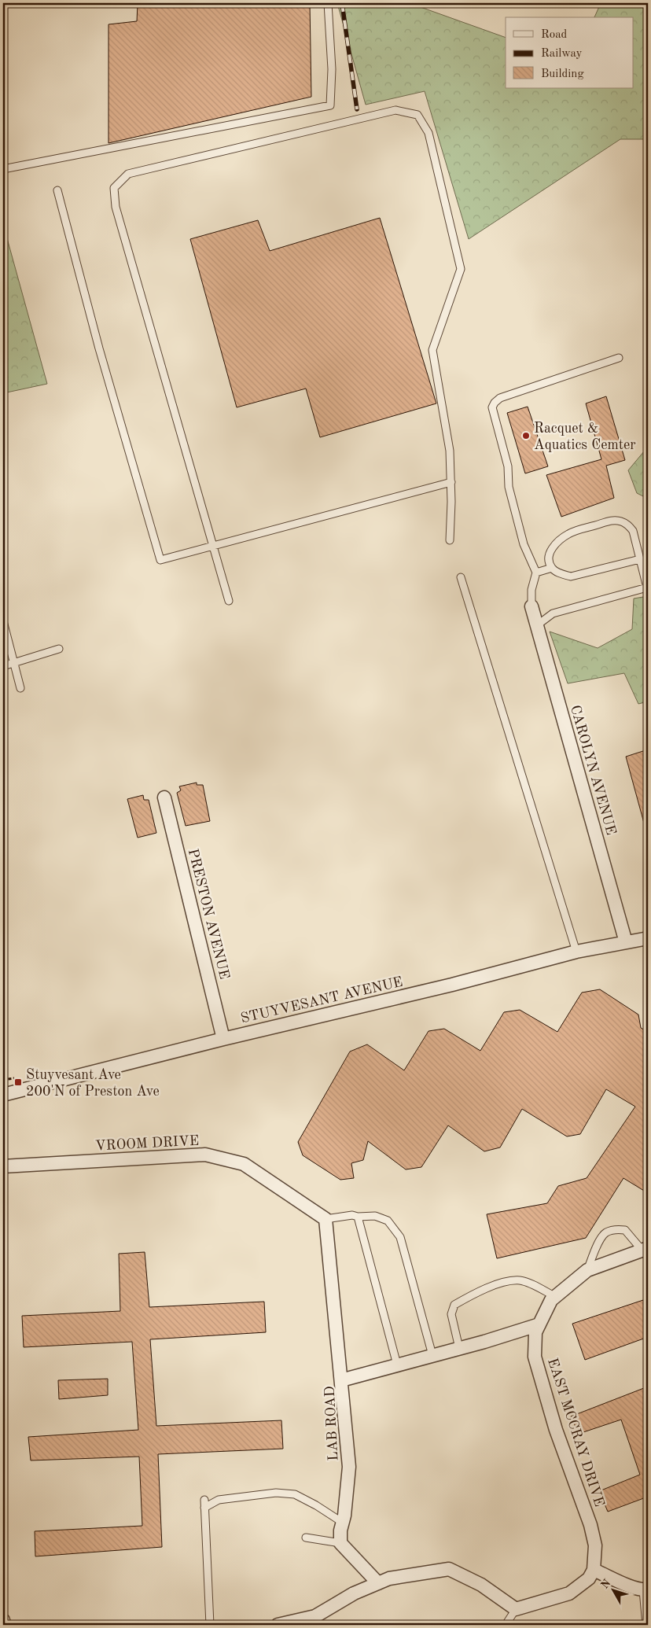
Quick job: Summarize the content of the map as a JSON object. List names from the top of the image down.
{
  "streets": {
    "street": [
      "CAROLYN AVENUE",
      "PRESTON AVENUE",
      "STUYVESANT AVENUE",
      "VROOM DRIVE",
      "LAB ROAD",
      "EAST MCCRAY DRIVE"
    ]
  },
  "crossings": [
    ["CAROLYN AVENUE", "STUYVESANT AVENUE"],
    ["PRESTON AVENUE", "STUYVESANT AVENUE"],
    ["LAB ROAD", "EAST MCCRAY DRIVE"]
  ],
  "places": {
    "other": ["Racquet & Aquatics Cemter"],
    "transit": ["Stuyvesant Ave 200'N of Preston Ave"]
  },
  "legend": ["Road", "Railway", "Building"],
  "north": "top left"
}
